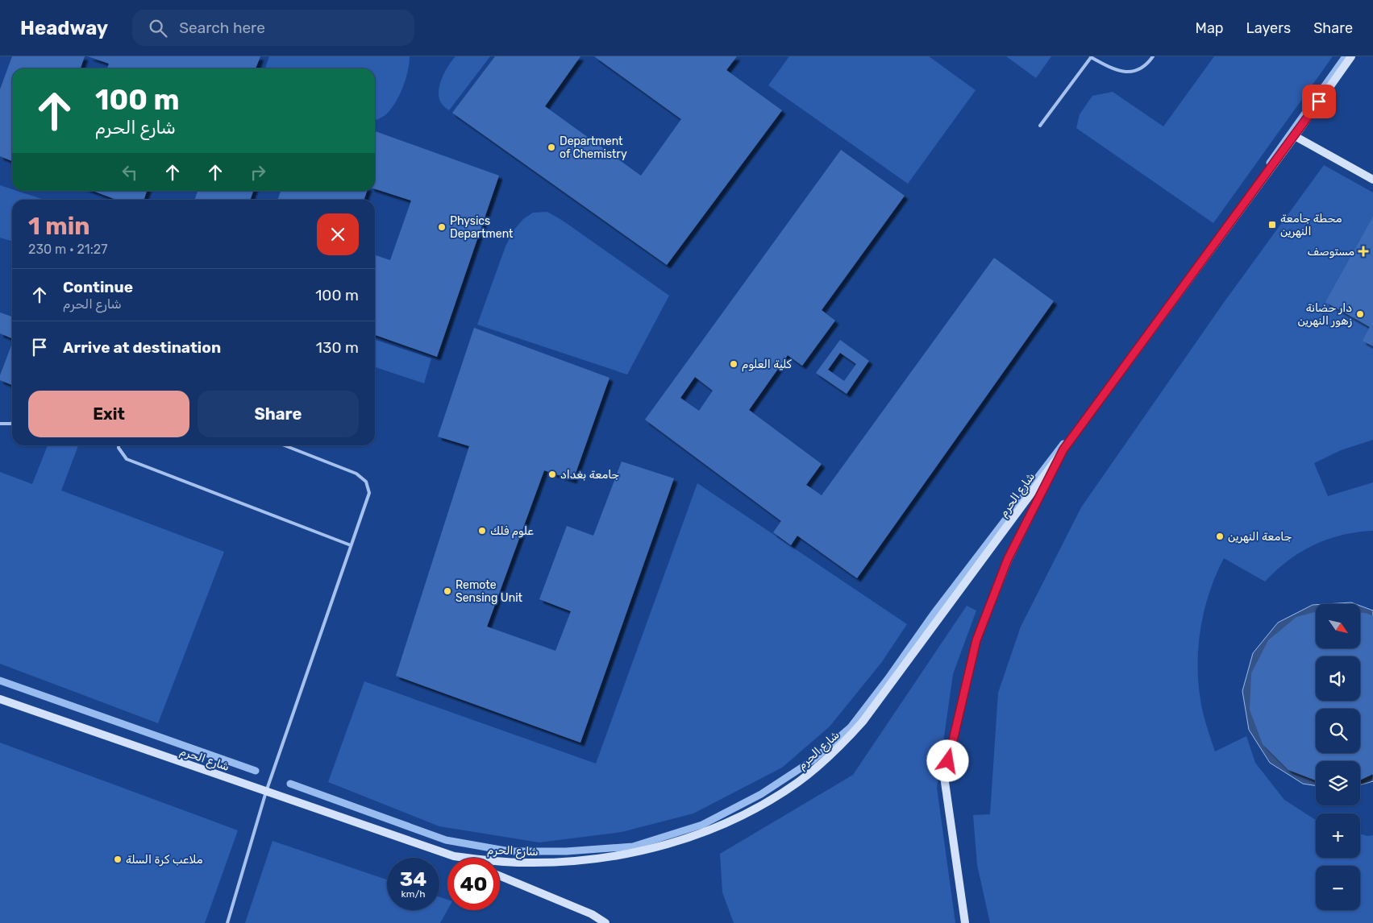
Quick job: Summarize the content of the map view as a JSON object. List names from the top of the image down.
{
  "streets": {
    "street": ["شارع الحرم"]
  },
  "places": {
    "other": [
      "Department of Chemistry",
      "Physics Department",
      "دار حضانة زهور النهرين",
      "كلية العلوم",
      "جامعة بغداد",
      "علوم فلك",
      "جامعة النهرين",
      "Remote Sensing Unit",
      "ملاعب كرة السلة"
    ],
    "transit": ["محطة جامعة النهرين"],
    "health": ["مستوصف"]
  },
  "north": "bottom right",
  "page": {
    "header": "Headway",
    "search": "Search here",
    "nav": ["Map", "Layers", "Share"],
    "turn": ["100 m", "شارع الحرم"],
    "heading": ["1 min", "230 m · 21:27"],
    "list": [
      {
        "name": "Continue",
        "note": "شارع الحرم",
        "value": "100 m"
      },
      {
        "name": "Arrive at destination",
        "value": "130 m"
      }
    ],
    "buttons": ["Exit", "Share"],
    "map_buttons": ["+", "−"],
    "speed": "34 km/h",
    "limit": "40"
  }
}
